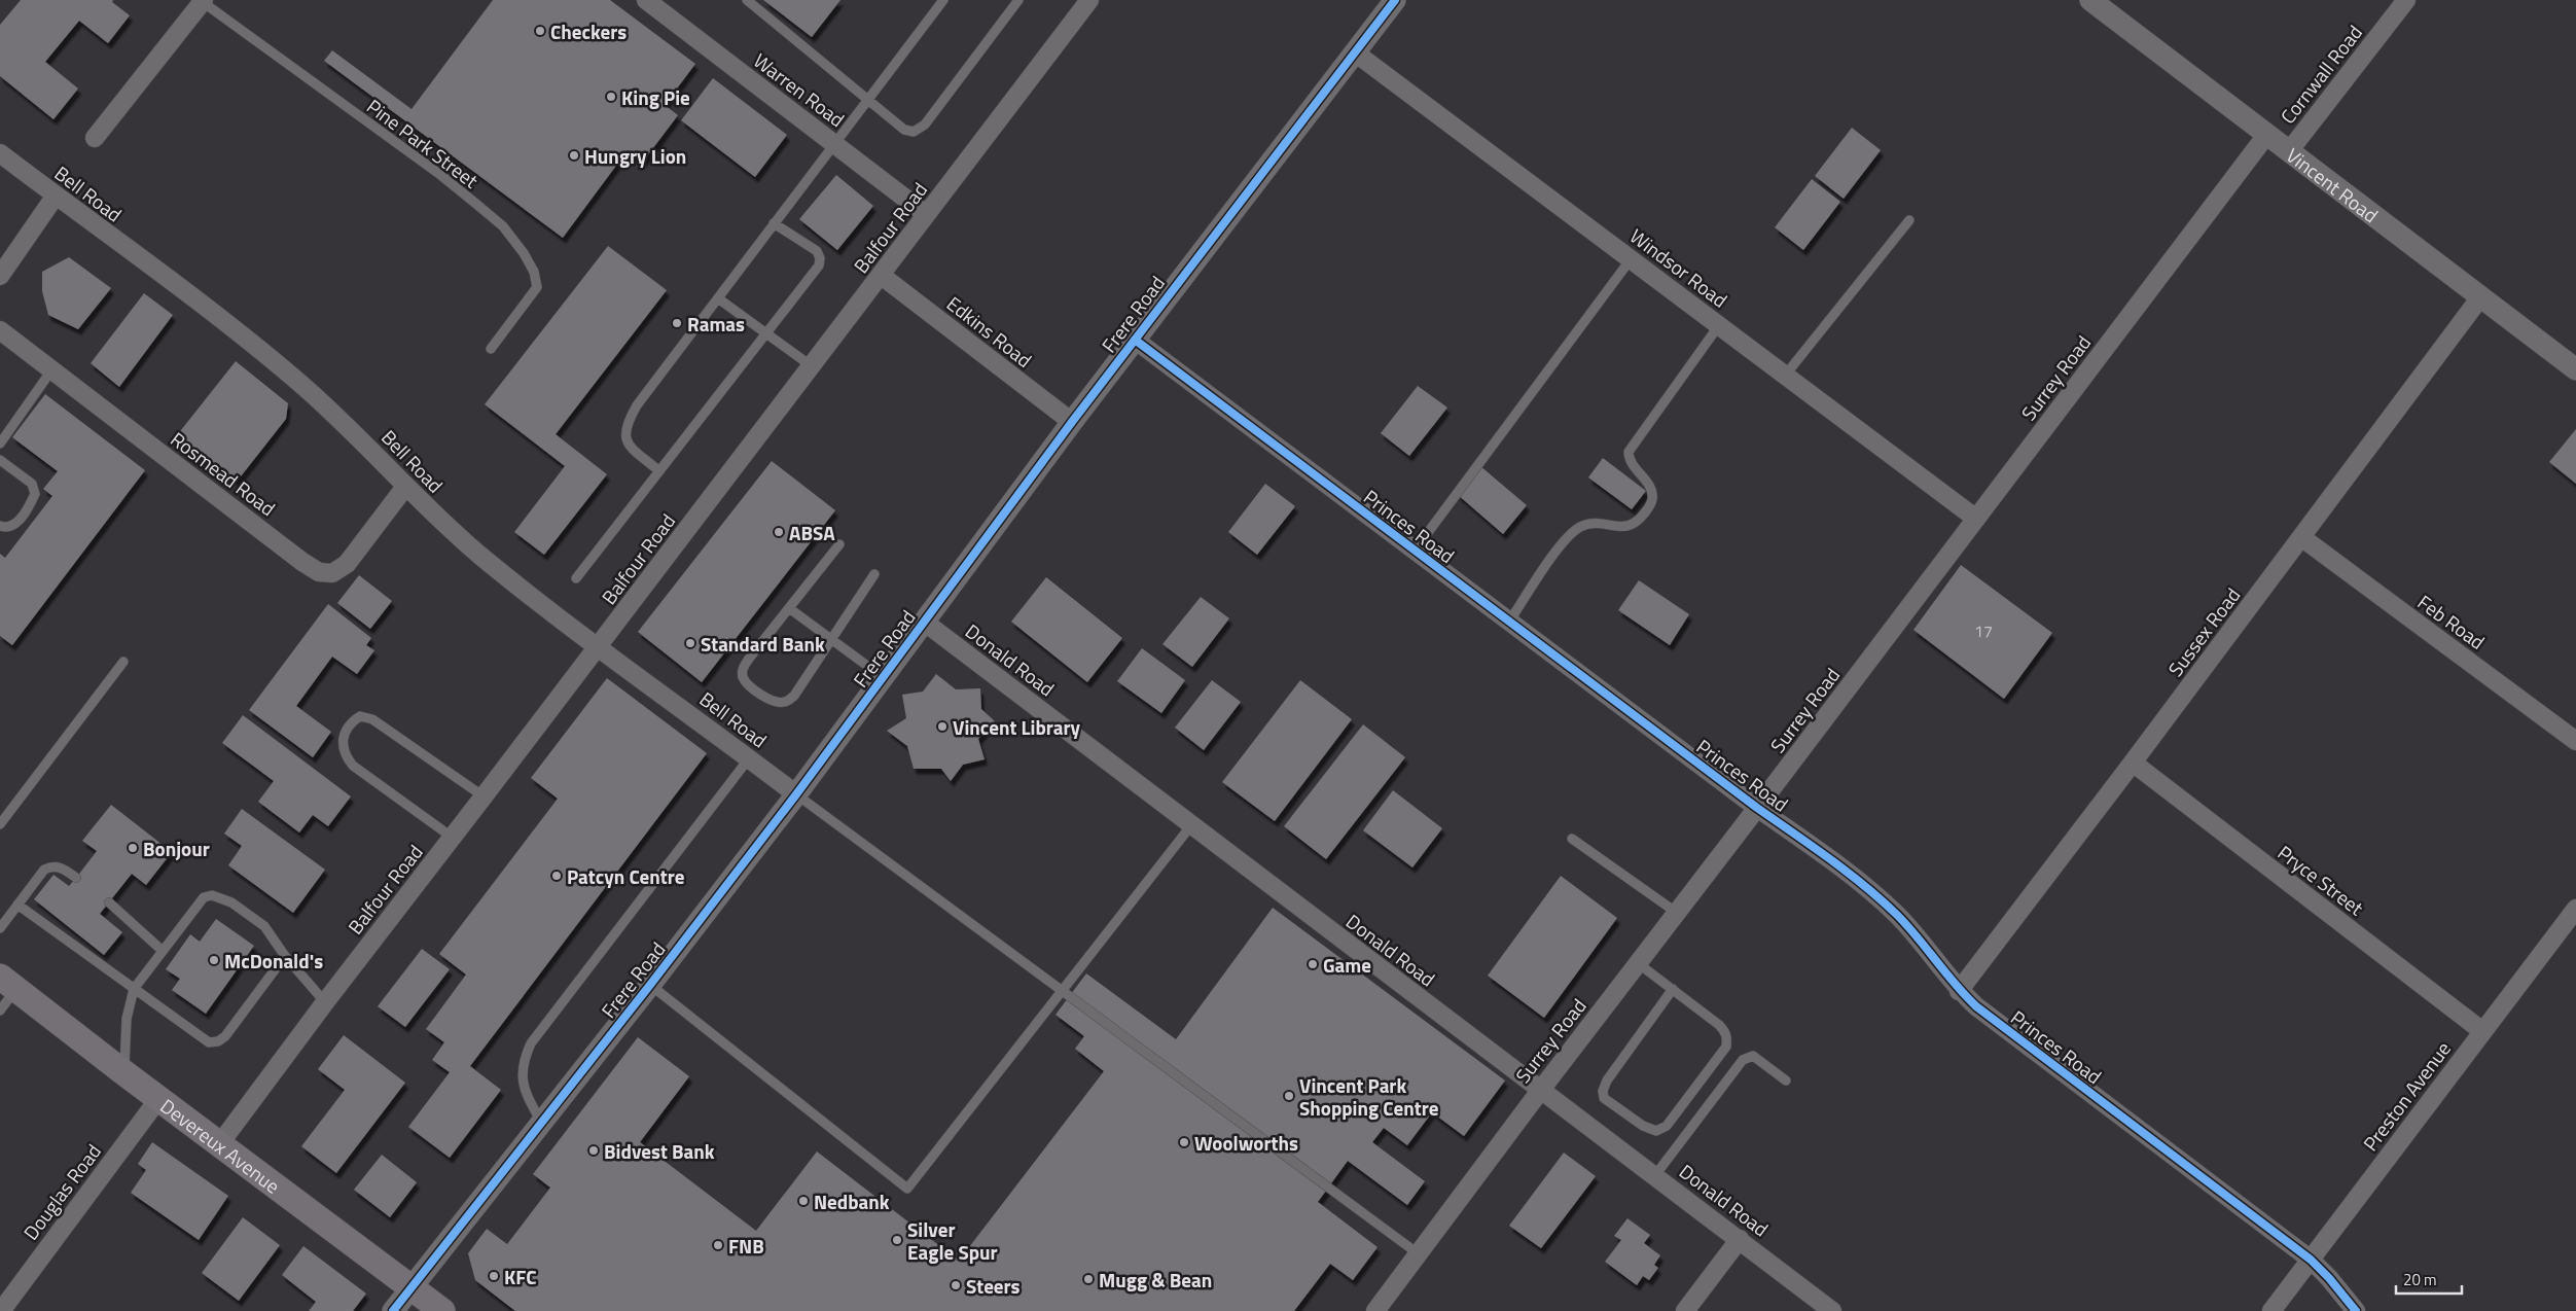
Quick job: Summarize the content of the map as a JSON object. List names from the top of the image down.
{
  "streets": {
    "main road": ["Devereux Avenue"],
    "street": [
      "Cornwall Road",
      "Warren Road",
      "Vincent Road",
      "Bell Road",
      "Balfour Road",
      "Windsor Road",
      "Frere Road",
      "Edkins Road",
      "Surrey Road",
      "Rosmead Road",
      "Princes Road",
      "Feb Road",
      "Sussex Road",
      "Donald Road",
      "Pryce Street",
      "Preston Avenue",
      "Douglas Road"
    ],
    "lane": ["Pine Park Street"]
  },
  "crossings": [
    ["Cornwall Road", "Vincent Road"],
    ["Warren Road", "Balfour Road"],
    ["Vincent Road", "Surrey Road"],
    ["Vincent Road", "Sussex Road"],
    ["Bell Road", "Balfour Road"],
    ["Bell Road", "Frere Road"],
    ["Bell Road", "Rosmead Road"],
    ["Balfour Road", "Edkins Road"],
    ["Balfour Road", "Devereux Avenue"],
    ["Windsor Road", "Frere Road"],
    ["Windsor Road", "Surrey Road"],
    ["Frere Road", "Edkins Road"],
    ["Frere Road", "Princes Road"],
    ["Frere Road", "Donald Road"],
    ["Frere Road", "Devereux Avenue"],
    ["Surrey Road", "Princes Road"],
    ["Surrey Road", "Donald Road"],
    ["Princes Road", "Sussex Road"],
    ["Princes Road", "Preston Avenue"],
    ["Feb Road", "Sussex Road"],
    ["Sussex Road", "Pryce Street"],
    ["Pryce Street", "Preston Avenue"],
    ["Devereux Avenue", "Douglas Road"]
  ],
  "places": [
    "Checkers",
    "King Pie",
    "Hungry Lion",
    "Ramas",
    "ABSA",
    "Standard Bank",
    "Vincent Library",
    "Bonjour",
    "Patcyn Centre",
    "McDonald's",
    "Game",
    "Vincent Park Shopping Centre",
    "Woolworths",
    "Bidvest Bank",
    "Nedbank",
    "Silver Eagle Spur",
    "FNB",
    "KFC",
    "Mugg & Bean",
    "Steers"
  ],
  "house_numbers": ["17"],
  "scale_bar": "20 m"
}
